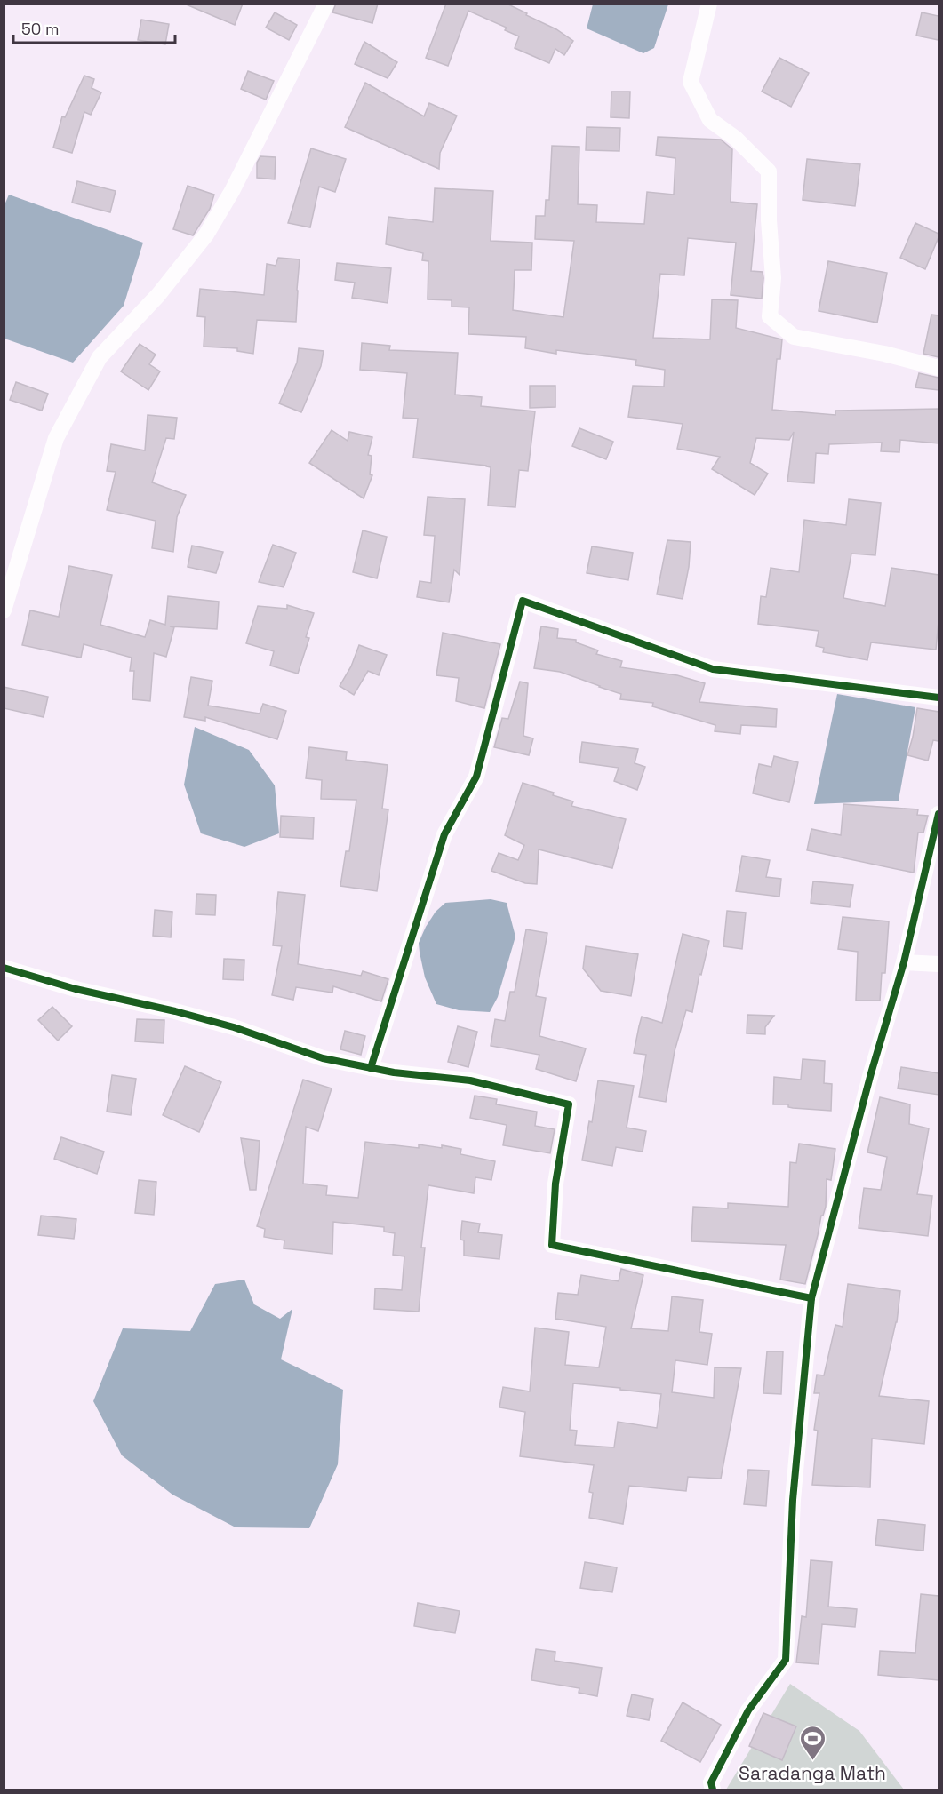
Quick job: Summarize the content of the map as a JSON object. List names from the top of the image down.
{
  "places": {
    "sports": ["Saradanga Math"]
  },
  "scale_bar": "50 m"
}
